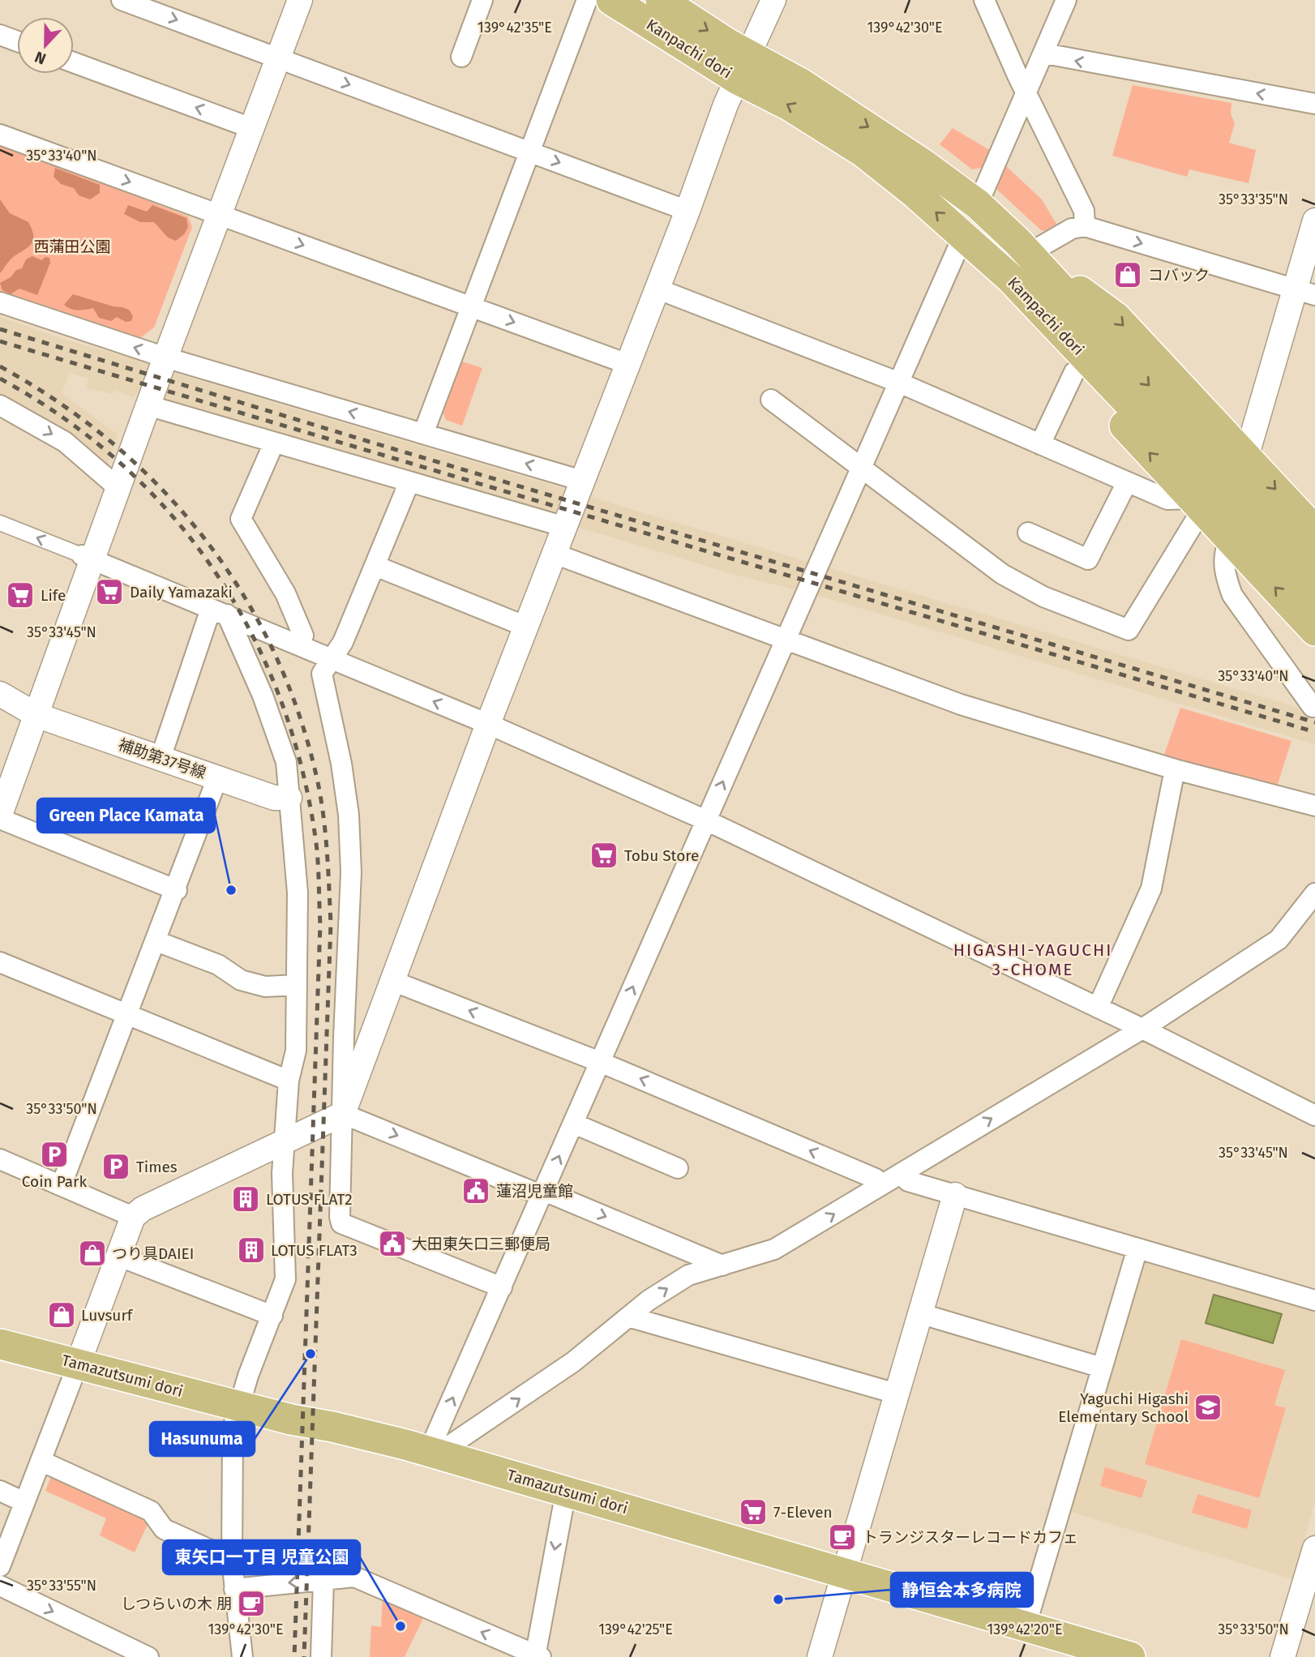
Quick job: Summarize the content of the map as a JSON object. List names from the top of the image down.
{
  "streets": {
    "main road": ["Kanpachi dori", "Kampachi dori", "Tamazutsumi dori"],
    "street": ["補助第37号線"]
  },
  "crossings": [
    ["Kanpachi dori", "Kampachi dori"]
  ],
  "districts": ["HIGASHI-YAGUCHI 3-CHOME"],
  "parks": ["西蒲田公園"],
  "places": {
    "shop": ["コバック", "つり具DAIEI", "Luvsurf"],
    "supermarket": [
      "Daily Yamazaki",
      "Life",
      "Tobu Store",
      "7-Eleven"
    ],
    "other": [
      "Green Place Kamata",
      "Hasunuma",
      "静恒会本多病院",
      "東矢口一丁目 児童公園"
    ],
    "parking": ["Coin Park", "Times"],
    "public building": ["蓮沼児童館", "大田東矢口三郵便局"],
    "building": ["LOTUS FLAT2", "LOTUS FLAT3"],
    "school or university": ["Yaguchi Higashi Elementary School"],
    "cafe": ["トランジスターレコードカフェ", "しつらいの木 朋"]
  },
  "north": "bottom",
  "coordinates": [
    "139°42'35\"E",
    "139°42'30\"E",
    "35°33'40\"N",
    "35°33'35\"N",
    "35°33'45\"N",
    "35°33'50\"N",
    "35°33'55\"N",
    "139°42'25\"E",
    "139°42'20\"E"
  ]
}
